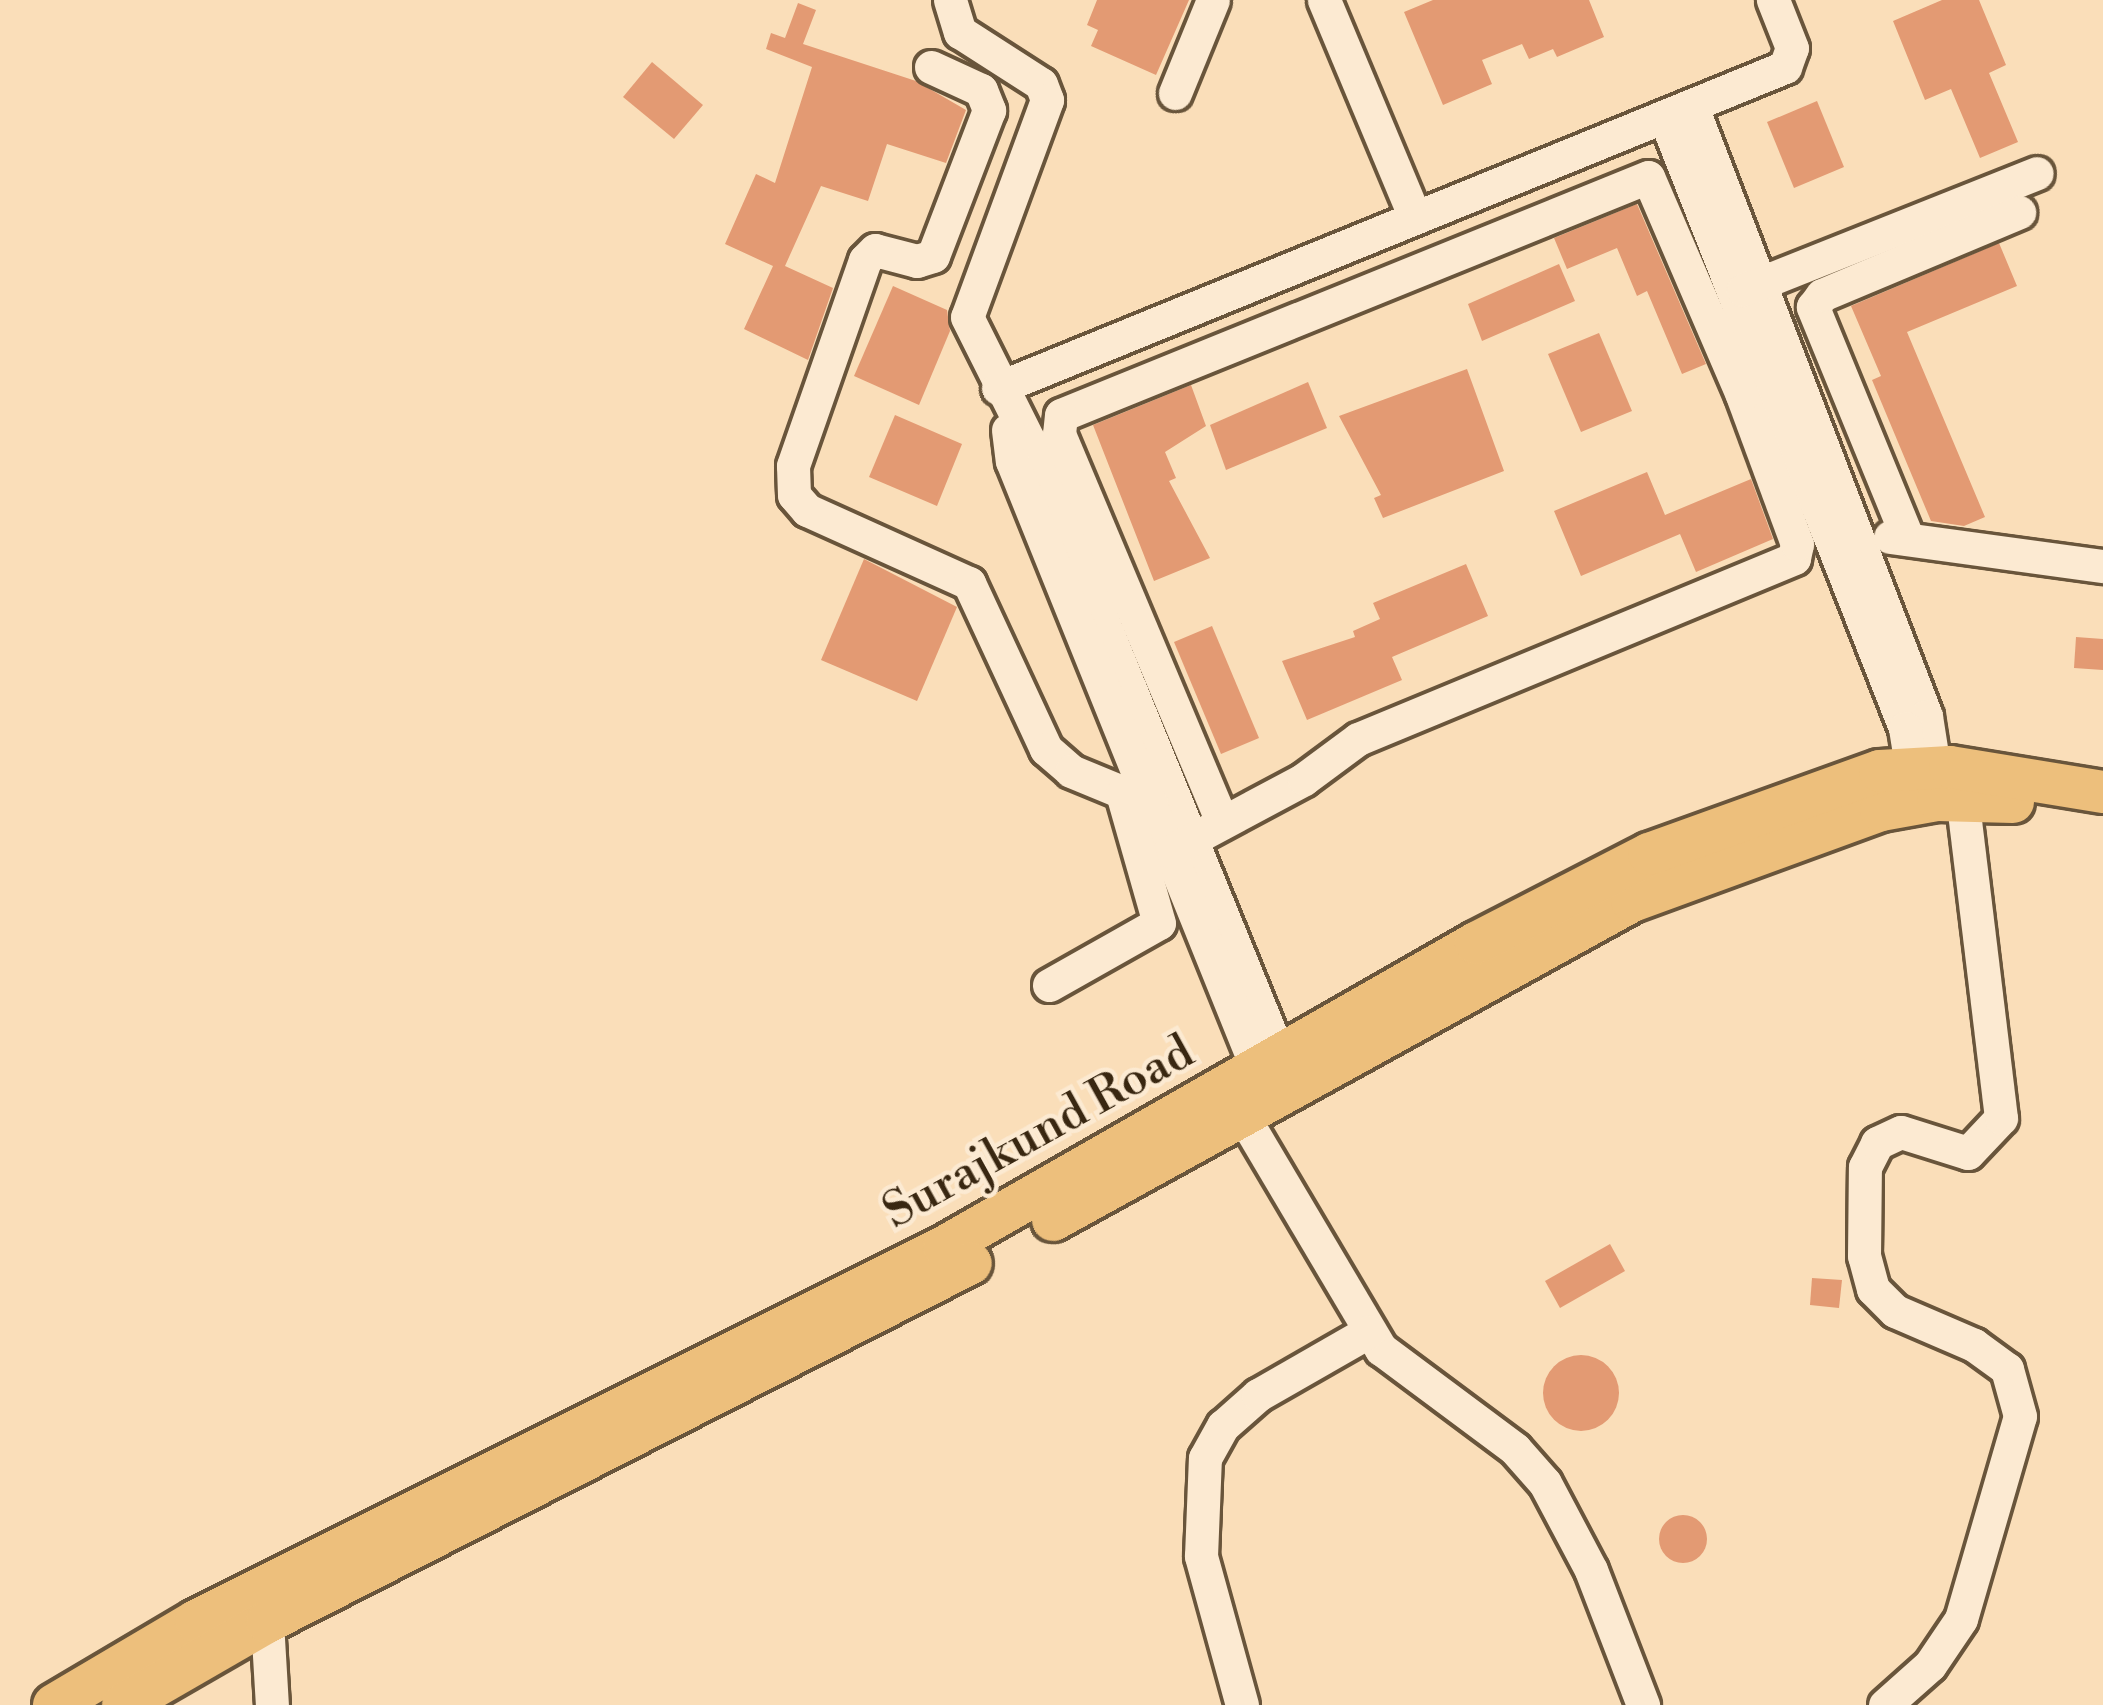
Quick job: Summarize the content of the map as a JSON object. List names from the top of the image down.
{
  "streets": {
    "main road": ["Surajkund Road"]
  }
}
